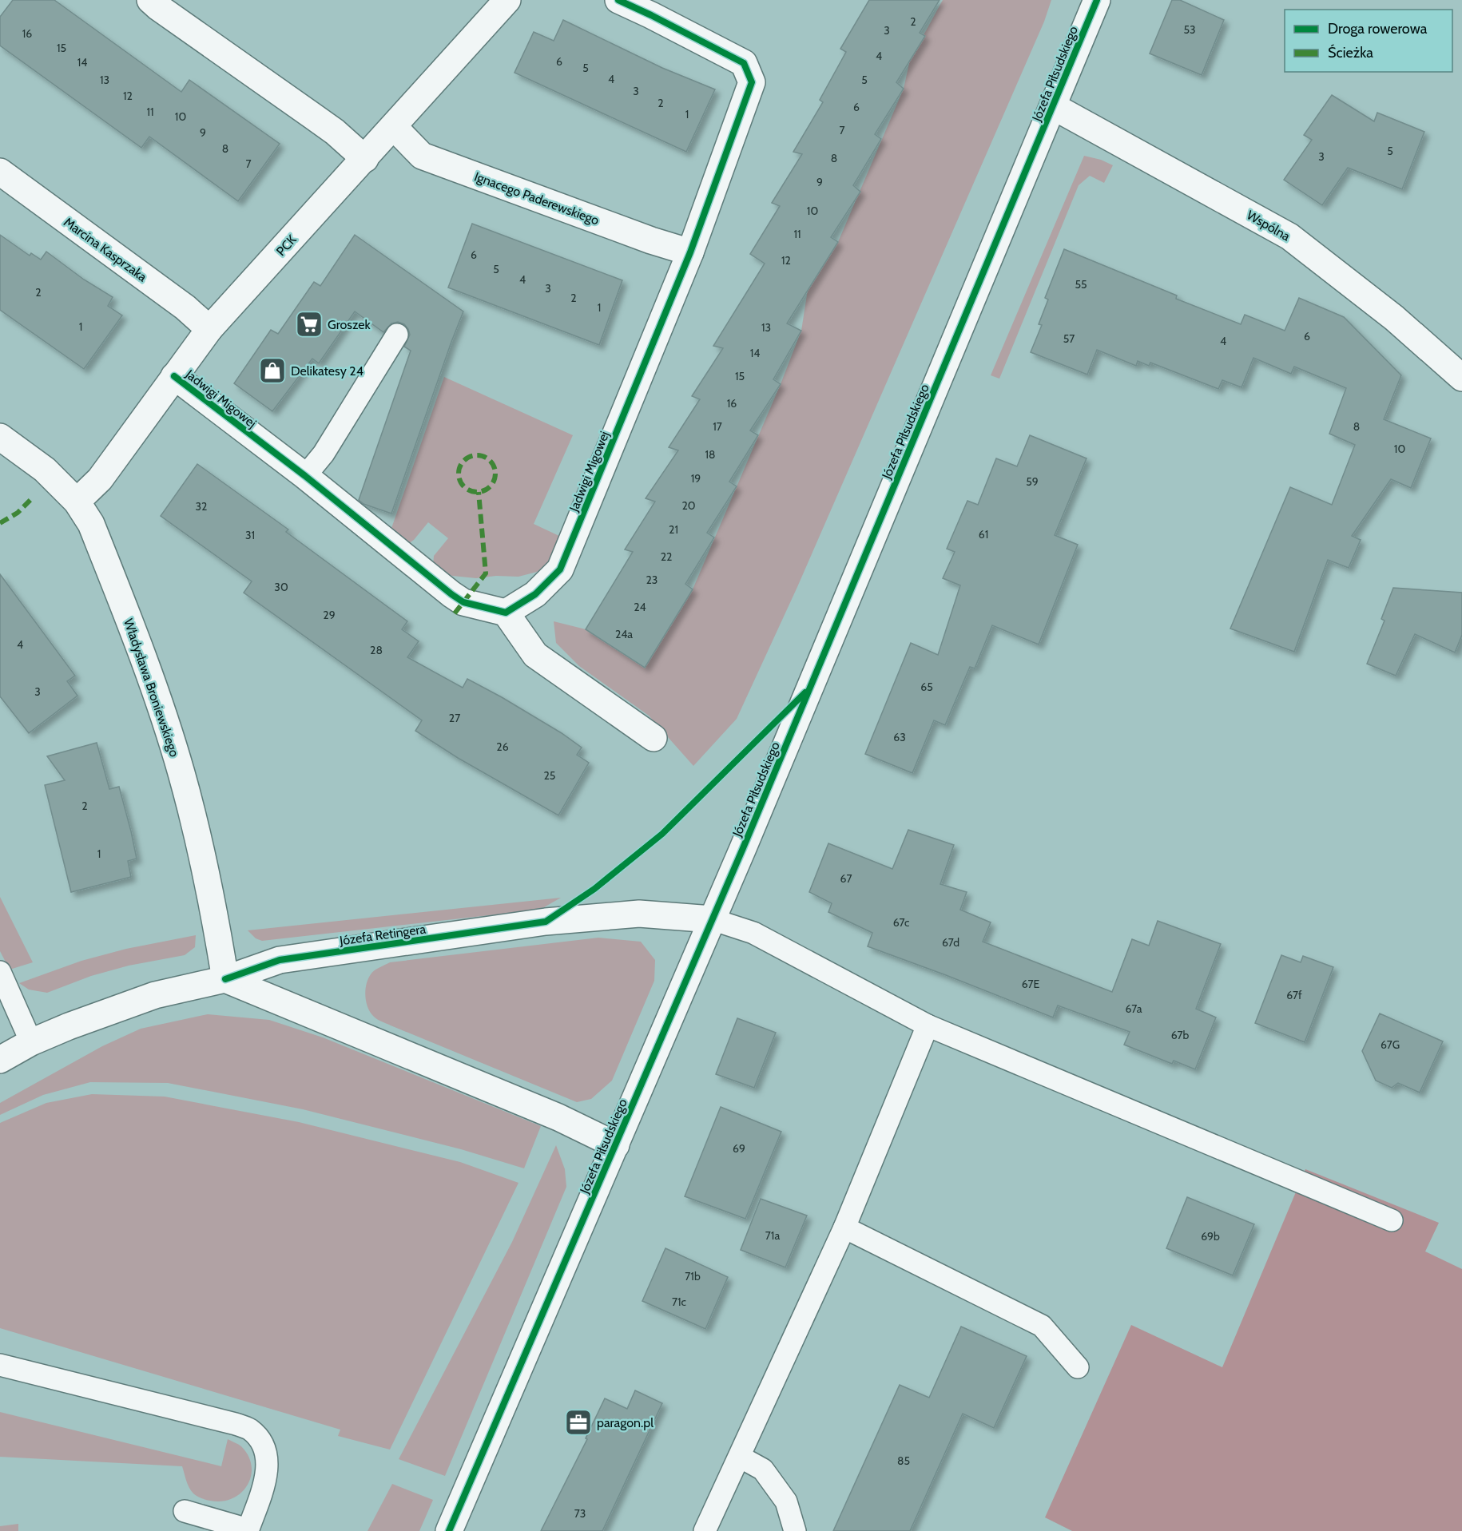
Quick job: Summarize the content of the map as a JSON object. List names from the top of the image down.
{
  "streets": {
    "street": [
      "Józefa Piłsudskiego",
      "Ignacego Paderewskiego",
      "Wspólna",
      "PCK",
      "Marcina Kasprzaka",
      "Jadwigi Migowej",
      "Władysława Broniewskiego",
      "Józefa Retingera"
    ]
  },
  "crossings": [
    ["Józefa Piłsudskiego", "Wspólna"],
    ["Józefa Piłsudskiego", "Józefa Retingera"],
    ["Ignacego Paderewskiego", "PCK"],
    ["Ignacego Paderewskiego", "Jadwigi Migowej"],
    ["PCK", "Marcina Kasprzaka"],
    ["PCK", "Jadwigi Migowej"],
    ["PCK", "Władysława Broniewskiego"],
    ["Władysława Broniewskiego", "Józefa Retingera"]
  ],
  "places": {
    "supermarket": ["Groszek"],
    "shop": ["Delikatesy 24"],
    "office": ["paragon.pl"]
  },
  "house_numbers": [
    "2",
    "53",
    "3",
    "16",
    "15",
    "4",
    "6",
    "14",
    "5",
    "4",
    "13",
    "5",
    "3",
    "12",
    "2",
    "6",
    "11",
    "1",
    "10",
    "7",
    "9",
    "8",
    "5",
    "3",
    "8",
    "7",
    "9",
    "10",
    "11",
    "6",
    "12",
    "5",
    "4",
    "55",
    "3",
    "2",
    "2",
    "1",
    "1",
    "13",
    "6",
    "57",
    "4",
    "14",
    "15",
    "16",
    "17",
    "8",
    "10",
    "18",
    "19",
    "59",
    "20",
    "32",
    "21",
    "61",
    "31",
    "22",
    "23",
    "30",
    "24",
    "29",
    "24a",
    "4",
    "28",
    "65",
    "3",
    "27",
    "63",
    "26",
    "25",
    "2",
    "1",
    "67",
    "67c",
    "67d",
    "67E",
    "67f",
    "67a",
    "67b",
    "67G",
    "69",
    "71a",
    "69b",
    "71b",
    "71c",
    "85",
    "73"
  ],
  "legend": ["Droga rowerowa", "Ścieżka"]
}
